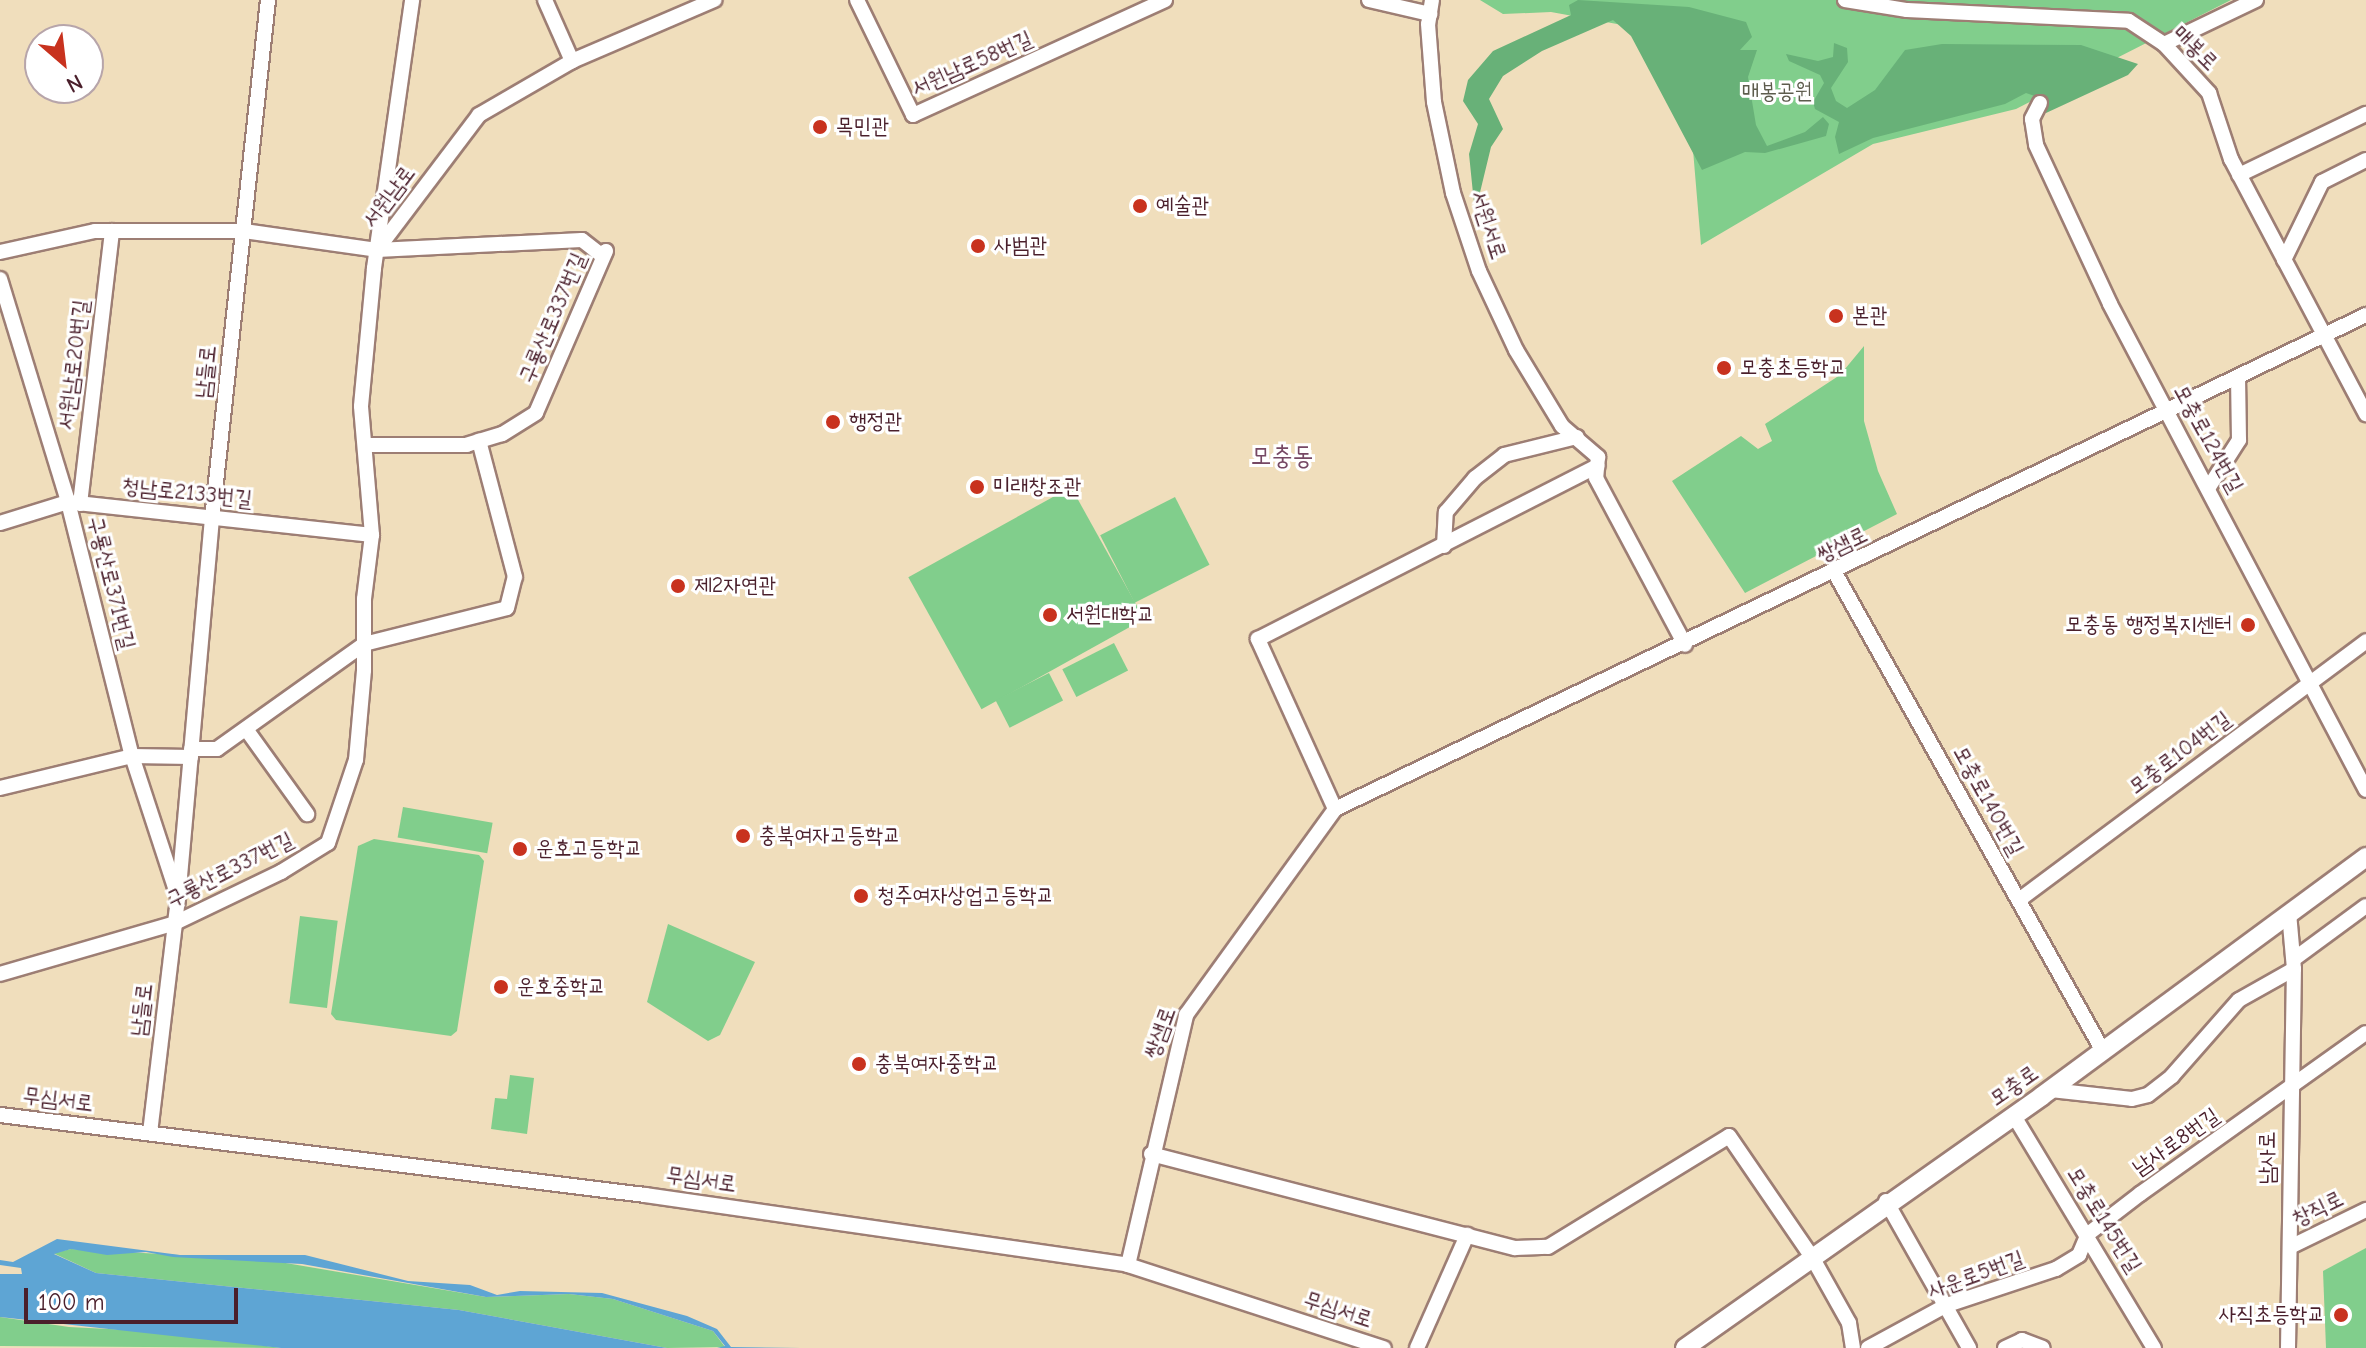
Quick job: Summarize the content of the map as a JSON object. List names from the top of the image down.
{
  "streets": {
    "main road": ["모충로"],
    "street": [
      "매봉로",
      "서원남로58번길",
      "서원남로",
      "서원서로",
      "구룡산로337번길",
      "서원남로20번길",
      "남들로",
      "모충로124번길",
      "청남로2133번길",
      "쌍샘로",
      "구룡산로371번길",
      "모충로104번길",
      "모충로140번길",
      "무심서로",
      "남사로8번길",
      "남사로",
      "창직로",
      "모충로145번길",
      "사운로5번길"
    ]
  },
  "crossings": [
    ["매봉로", "쌍샘로"],
    ["서원남로", "구룡산로337번길"],
    ["서원남로", "서원남로20번길"],
    ["서원남로", "남들로"],
    ["서원서로", "쌍샘로"],
    ["구룡산로337번길", "남들로"],
    ["구룡산로337번길", "청남로2133번길"],
    ["서원남로20번길", "청남로2133번길"],
    ["서원남로20번길", "구룡산로371번길"],
    ["남들로", "청남로2133번길"],
    ["남들로", "구룡산로371번길"],
    ["남들로", "무심서로"],
    ["모충로124번길", "쌍샘로"],
    ["모충로124번길", "모충로104번길"],
    ["청남로2133번길", "구룡산로371번길"],
    ["쌍샘로", "모충로140번길"],
    ["쌍샘로", "무심서로"],
    ["모충로104번길", "모충로140번길"],
    ["모충로140번길", "모충로"],
    ["모충로", "남사로"],
    ["모충로", "모충로145번길"],
    ["남사로8번길", "남사로"],
    ["남사로8번길", "모충로145번길"],
    ["남사로8번길", "사운로5번길"],
    ["남사로", "창직로"],
    ["모충로145번길", "사운로5번길"]
  ],
  "districts": ["모충동"],
  "parks": ["매봉공원"],
  "places": [
    "목민관",
    "예술관",
    "사범관",
    "본관",
    "모충초등학교",
    "행정관",
    "미래창조관",
    "제2자연관",
    "서원대학교",
    "모충동 행정복지센터",
    "충북여자고등학교",
    "운호고등학교",
    "청주여자상업고등학교",
    "운호중학교",
    "충북여자중학교",
    "사직초등학교"
  ],
  "scale_bar": "100 m",
  "north": "bottom right"
}
